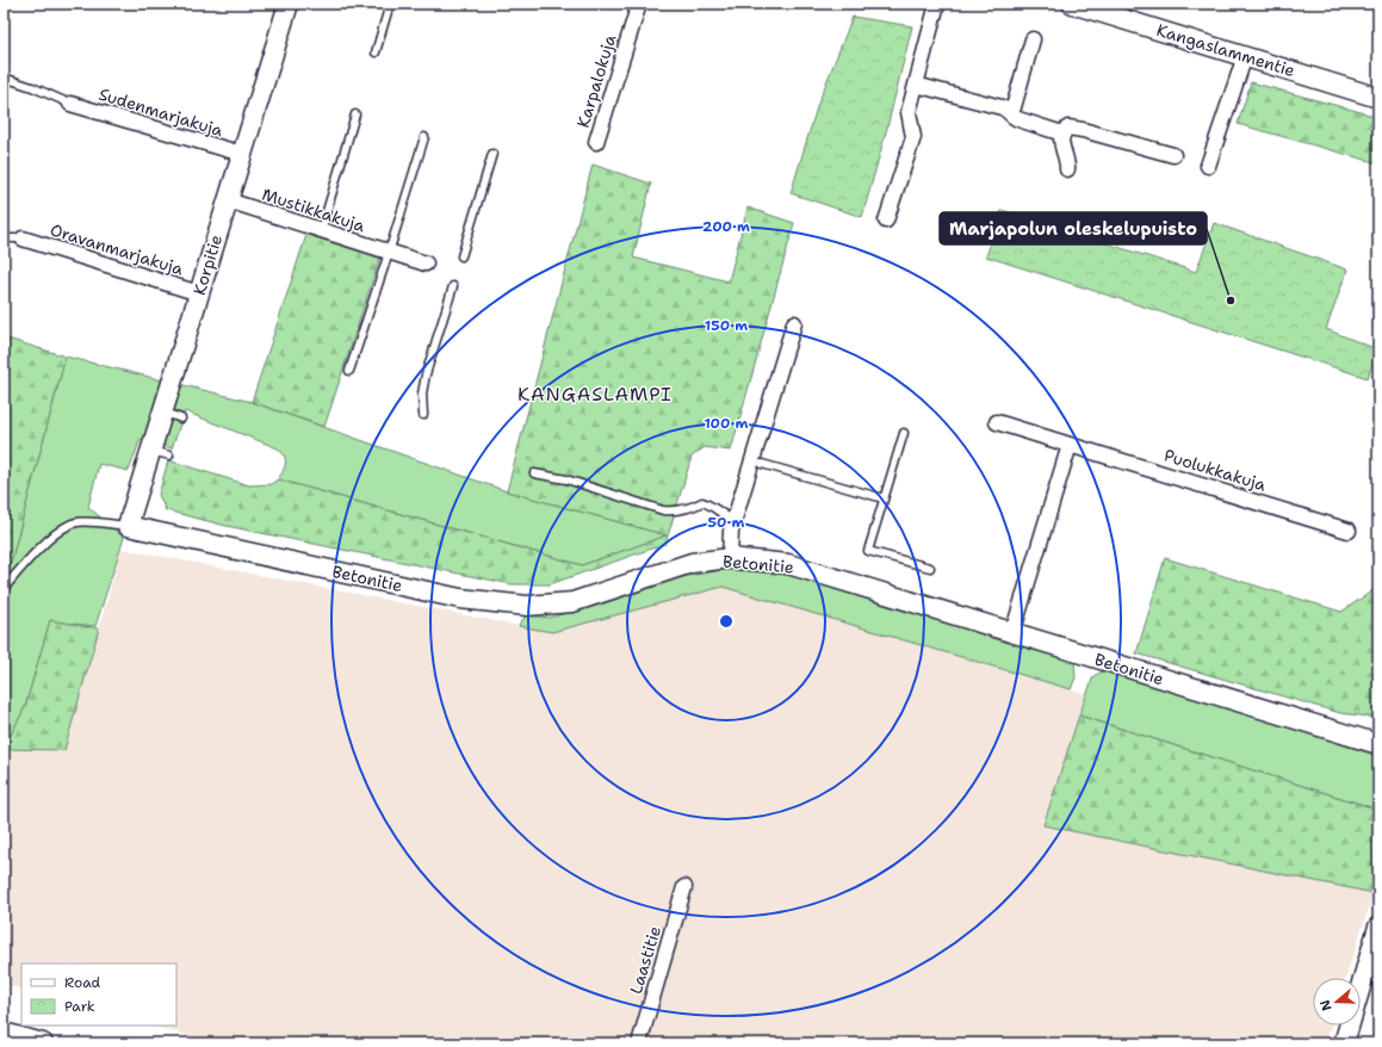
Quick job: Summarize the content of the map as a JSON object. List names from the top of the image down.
{
  "streets": {
    "street": [
      "Kangaslammentie",
      "Karpalokuja",
      "Sudenmarjakuja",
      "Mustikkakuja",
      "Oravanmarjakuja",
      "Korpitie",
      "Puolukkakuja",
      "Betonitie",
      "Laastitie"
    ]
  },
  "crossings": [
    ["Sudenmarjakuja", "Korpitie"],
    ["Mustikkakuja", "Korpitie"],
    ["Oravanmarjakuja", "Korpitie"],
    ["Korpitie", "Betonitie"]
  ],
  "districts": ["KANGASLAMPI"],
  "places": ["Marjapolun oleskelupuisto"],
  "legend": ["Road", "Park"],
  "north": "left",
  "rings": [
    "200 m",
    "150 m",
    "100 m",
    "50 m"
  ]
}
